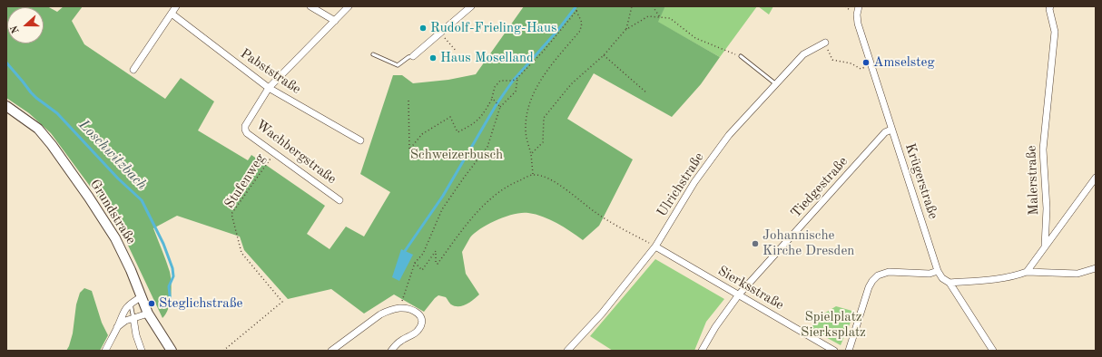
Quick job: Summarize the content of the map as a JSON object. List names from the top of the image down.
{
  "streets": {
    "main road": ["Grundstraße"],
    "street": [
      "Pabststraße",
      "Wachbergstraße",
      "Malerstraße",
      "Krügerstraße",
      "Ulrichstraße",
      "Tiedgestraße",
      "Sierksstraße"
    ],
    "path": ["Stufenweg"]
  },
  "crossings": [
    ["Pabststraße", "Wachbergstraße"],
    ["Wachbergstraße", "Stufenweg"],
    ["Krügerstraße", "Tiedgestraße"],
    ["Ulrichstraße", "Sierksstraße"],
    ["Tiedgestraße", "Sierksstraße"]
  ],
  "water": ["Loschwitzbach"],
  "parks": ["Schweizerbusch", "Spielplatz Sierksplatz"],
  "places": [
    "Rudolf-Frieling-Haus",
    "Haus Moselland",
    "Amselsteg",
    "Johannische Kirche Dresden",
    "Steglichstraße"
  ],
  "north": "left"
}
